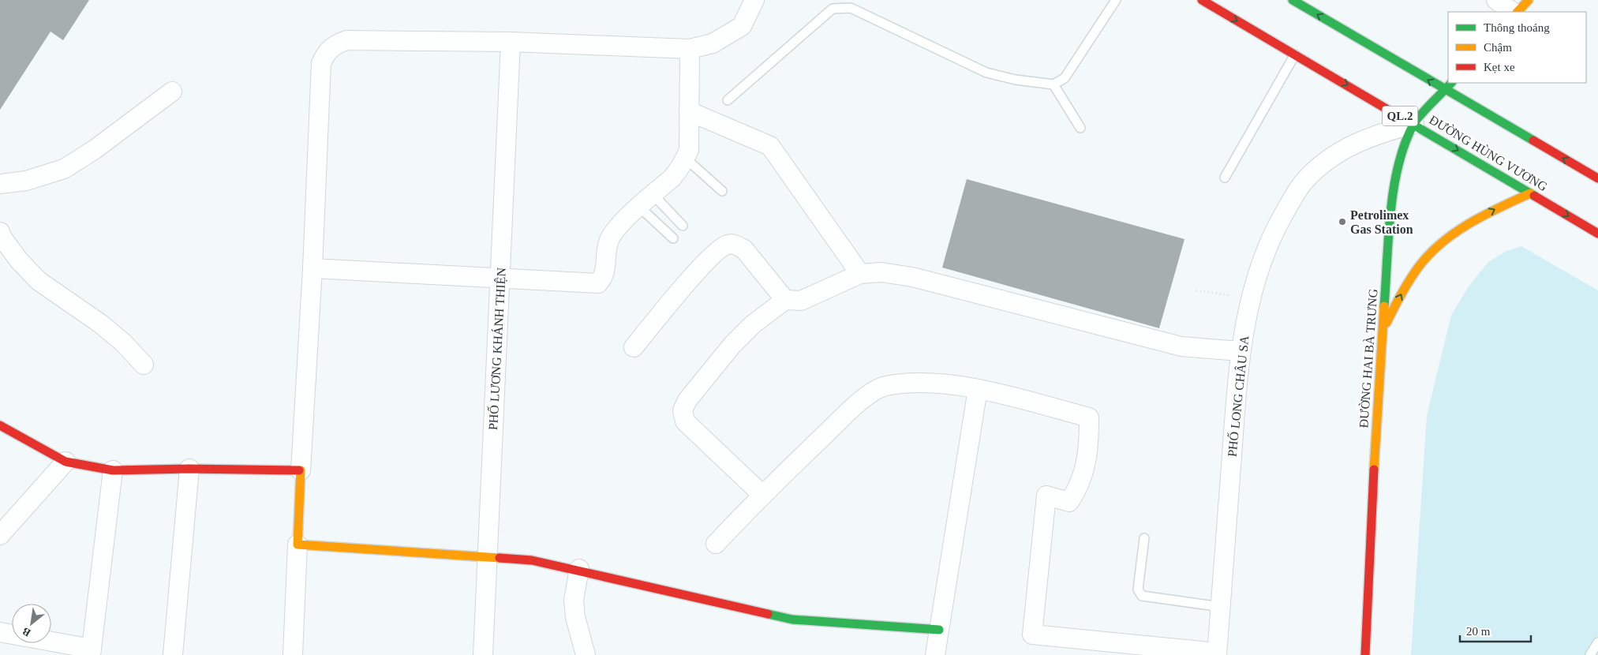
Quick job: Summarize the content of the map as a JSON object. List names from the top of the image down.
{
  "streets": {
    "street": [
      "QL.2",
      "ĐƯỜNG HÙNG VƯƠNG",
      "PHỐ LƯƠNG KHÁNH THIỆN",
      "ĐƯỜNG HAI BÀ TRƯNG",
      "PHỐ LONG CHÂU SA"
    ]
  },
  "crossings": [
    ["ĐƯỜNG HÙNG VƯƠNG", "ĐƯỜNG HAI BÀ TRƯNG"],
    ["ĐƯỜNG HÙNG VƯƠNG", "PHỐ LONG CHÂU SA"],
    ["ĐƯỜNG HAI BÀ TRƯNG", "PHỐ LONG CHÂU SA"]
  ],
  "places": ["Petrolimex Gas Station"],
  "legend": ["Thông thoáng", "Chậm", "Kẹt xe"],
  "scale_bar": "20 m",
  "north": "bottom left"
}
